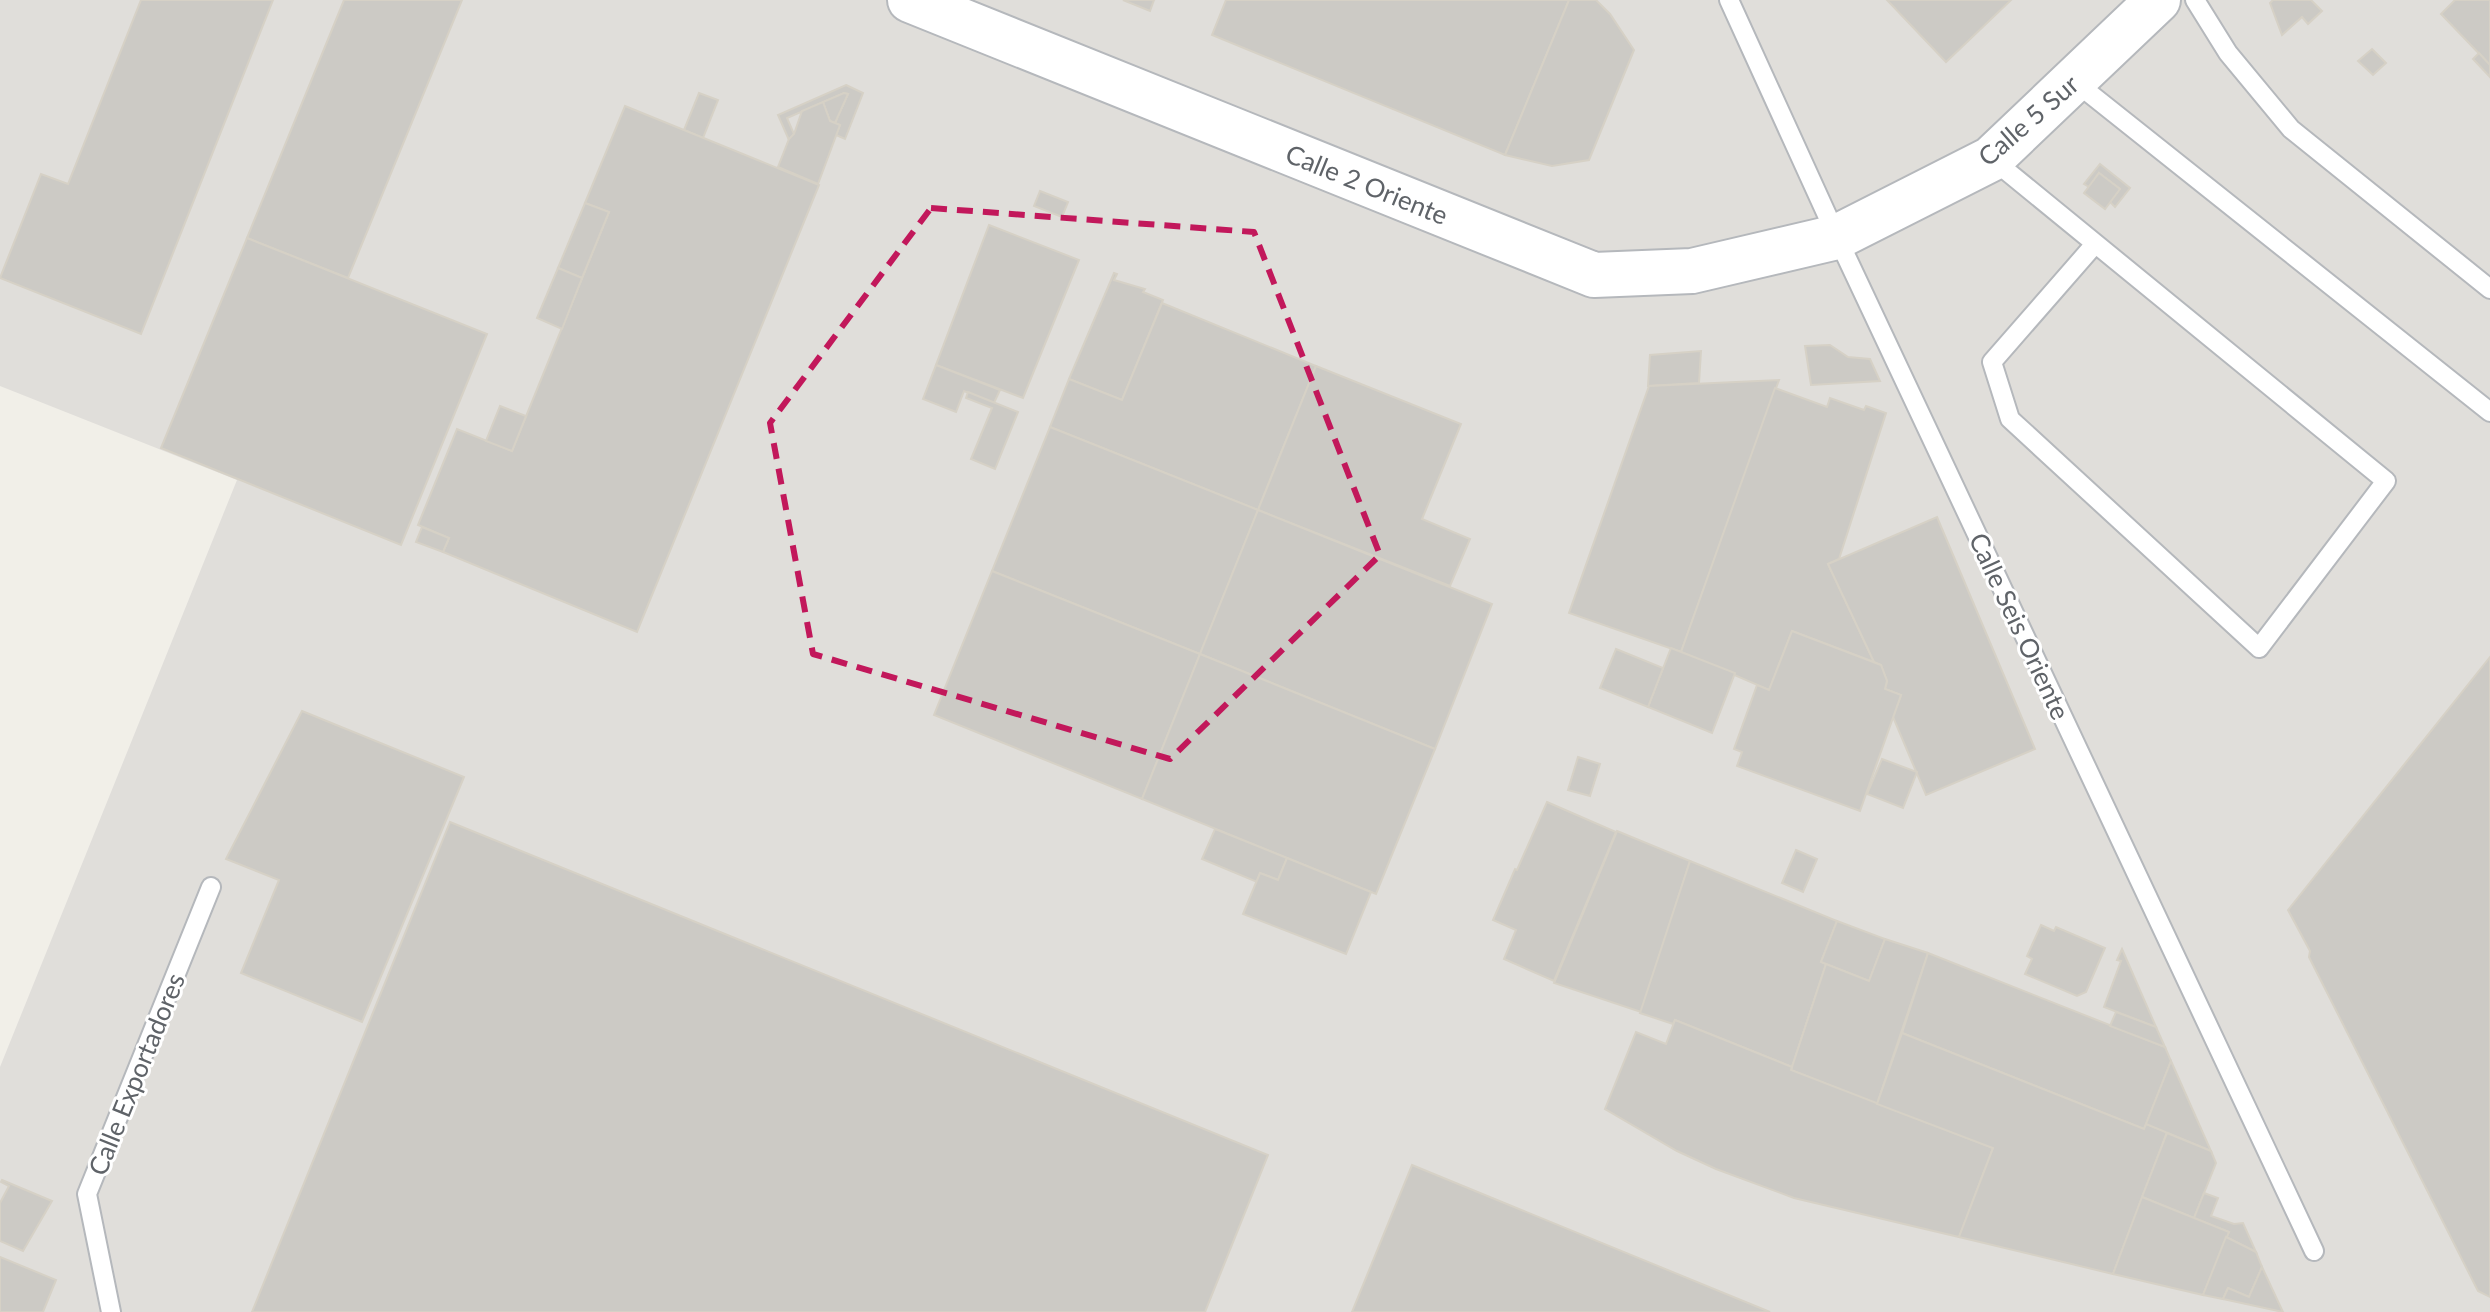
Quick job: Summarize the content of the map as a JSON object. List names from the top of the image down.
{
  "streets": {
    "street": ["Calle 5 Sur", "Calle 2 Oriente"],
    "lane": ["Calle Seis Oriente", "Calle Exportadores"]
  },
  "crossings": [
    ["Calle 5 Sur", "Calle 2 Oriente"],
    ["Calle 5 Sur", "Calle Seis Oriente"],
    ["Calle 2 Oriente", "Calle Seis Oriente"]
  ]
}
